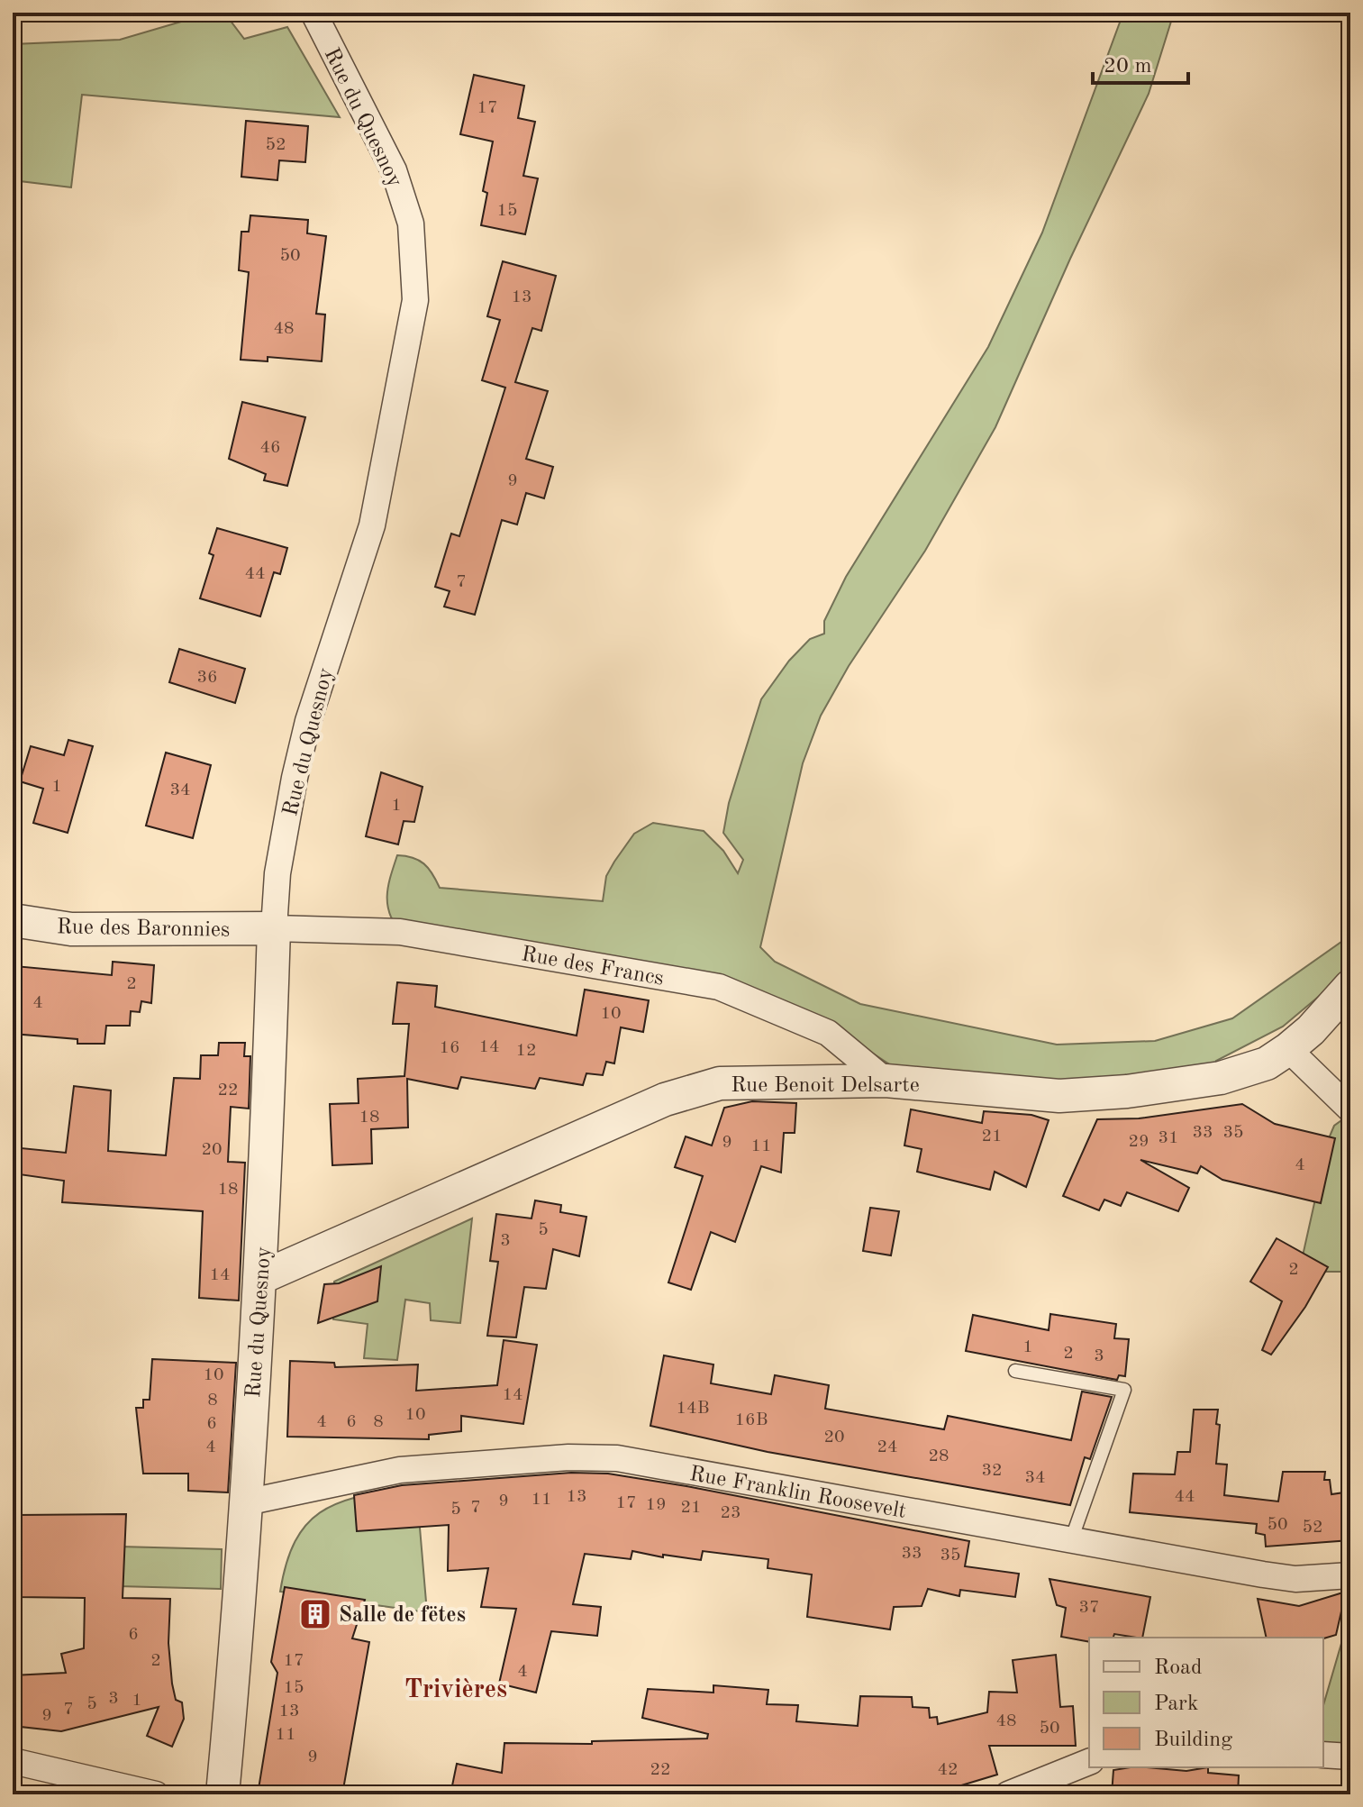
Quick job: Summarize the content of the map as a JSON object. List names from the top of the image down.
{
  "streets": {
    "street": [
      "Rue du Quesnoy",
      "Rue des Baronnies",
      "Rue des Francs",
      "Rue Benoit Delsarte",
      "Rue Franklin Roosevelt"
    ]
  },
  "crossings": [
    ["Rue du Quesnoy", "Rue des Baronnies"],
    ["Rue du Quesnoy", "Rue des Francs"],
    ["Rue du Quesnoy", "Rue Benoit Delsarte"],
    ["Rue du Quesnoy", "Rue Franklin Roosevelt"],
    ["Rue des Baronnies", "Rue des Francs"],
    ["Rue des Francs", "Rue Benoit Delsarte"]
  ],
  "districts": ["Trivières"],
  "places": {
    "building": ["Salle de fëtes"]
  },
  "house_numbers": [
    "17",
    "52",
    "15",
    "50",
    "13",
    "48",
    "46",
    "9",
    "44",
    "7",
    "36",
    "1",
    "34",
    "1",
    "2",
    "4",
    "10",
    "14",
    "16",
    "12",
    "22",
    "18",
    "33",
    "35",
    "21",
    "31",
    "29",
    "9",
    "11",
    "20",
    "4",
    "18",
    "5",
    "3",
    "2",
    "14",
    "1",
    "2",
    "3",
    "10",
    "14",
    "8",
    "14B",
    "10",
    "16B",
    "4",
    "6",
    "8",
    "6",
    "20",
    "4",
    "24",
    "28",
    "32",
    "34",
    "13",
    "44",
    "11",
    "9",
    "17",
    "19",
    "7",
    "21",
    "5",
    "23",
    "50",
    "52",
    "33",
    "35",
    "37",
    "6",
    "2",
    "17",
    "4",
    "15",
    "3",
    "1",
    "5",
    "7",
    "13",
    "9",
    "48",
    "50",
    "11",
    "9",
    "22",
    "42"
  ],
  "legend": ["Road", "Park", "Building"],
  "scale_bar": "20 m"
}
